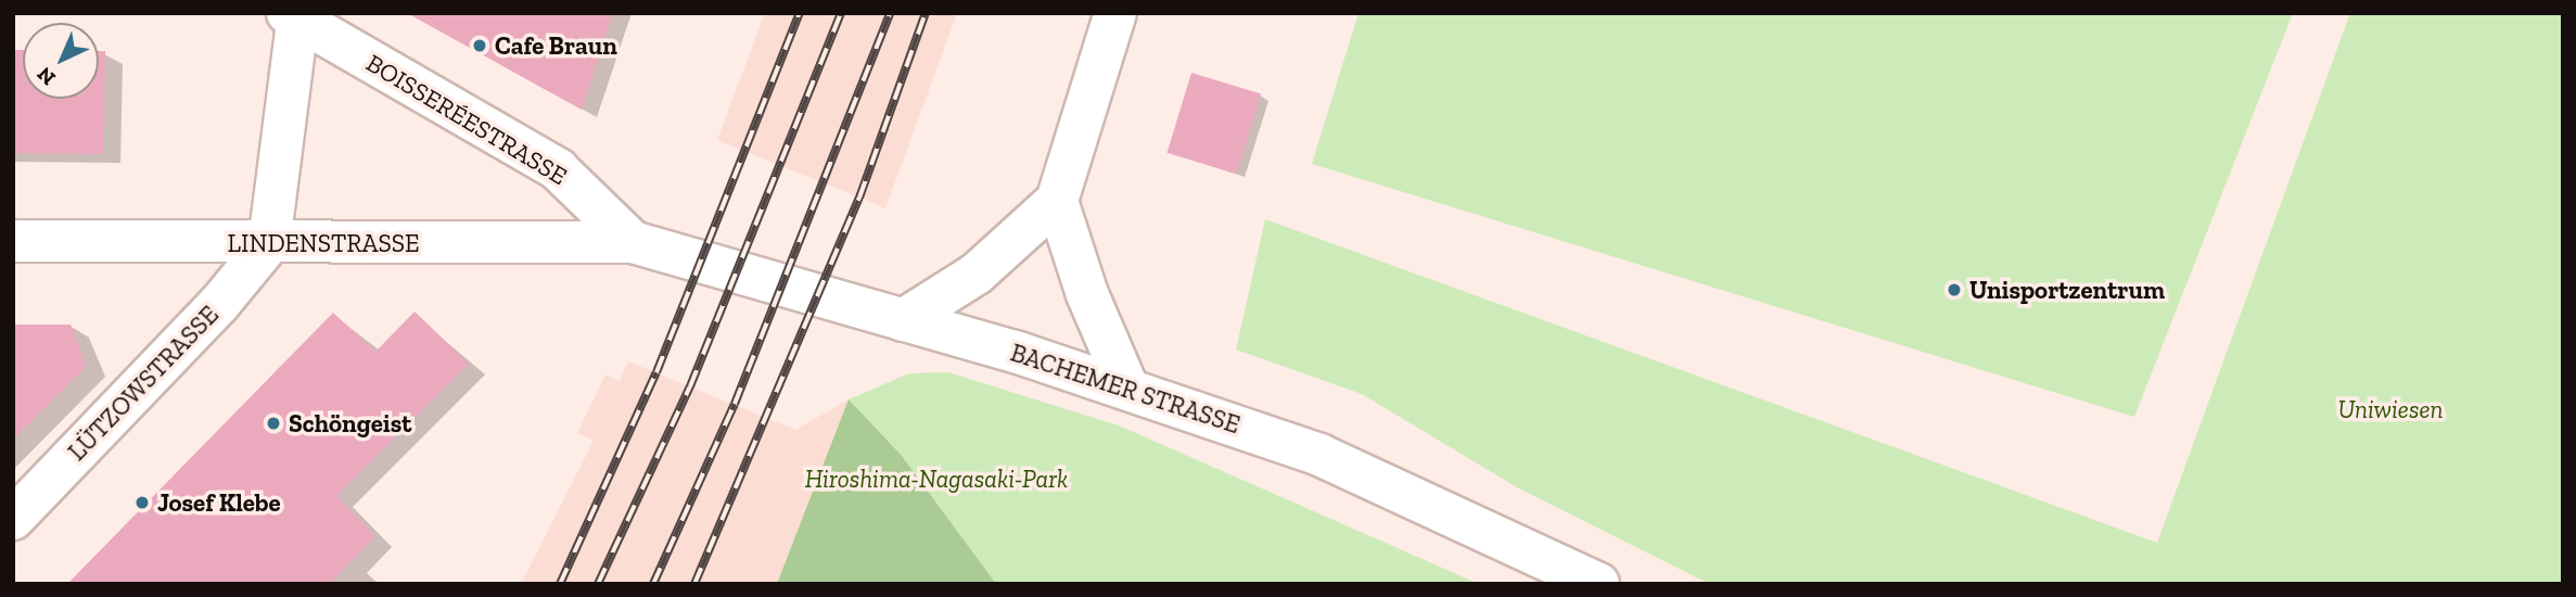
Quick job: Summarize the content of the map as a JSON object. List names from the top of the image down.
{
  "streets": {
    "main road": [
      "BOISSERÉESTRASSE",
      "LINDENSTRASSE",
      "LÜTZOWSTRASSE",
      "BACHEMER STRASSE"
    ]
  },
  "crossings": [
    ["BOISSERÉESTRASSE", "LINDENSTRASSE"],
    ["BOISSERÉESTRASSE", "BACHEMER STRASSE"],
    ["LINDENSTRASSE", "LÜTZOWSTRASSE"],
    ["LINDENSTRASSE", "BACHEMER STRASSE"]
  ],
  "parks": ["Uniwiesen", "Hiroshima-Nagasaki-Park"],
  "places": [
    "Cafe Braun",
    "Unisportzentrum",
    "Schöngeist",
    "Josef Klebe"
  ],
  "north": "bottom left"
}
